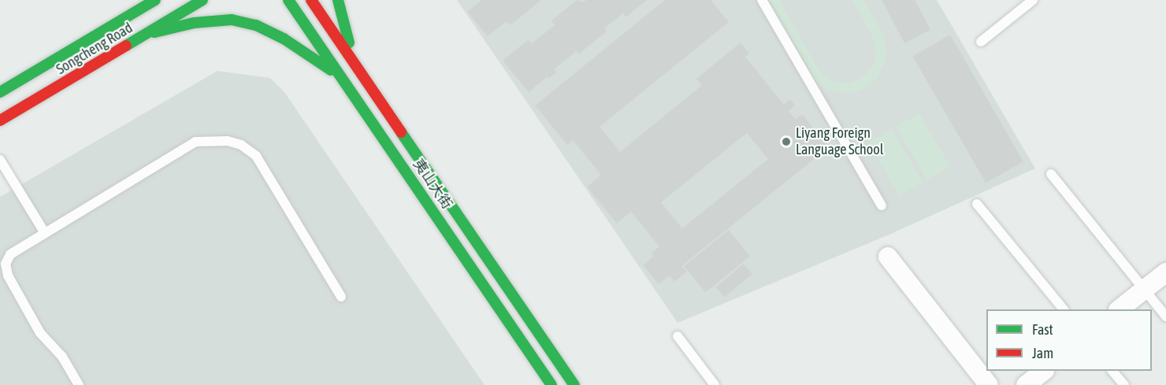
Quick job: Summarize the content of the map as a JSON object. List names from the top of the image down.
{
  "streets": {
    "main road": ["Songcheng Road", "夷山大街"]
  },
  "places": ["Liyang Foreign Language School"],
  "legend": ["Fast", "Jam"]
}
